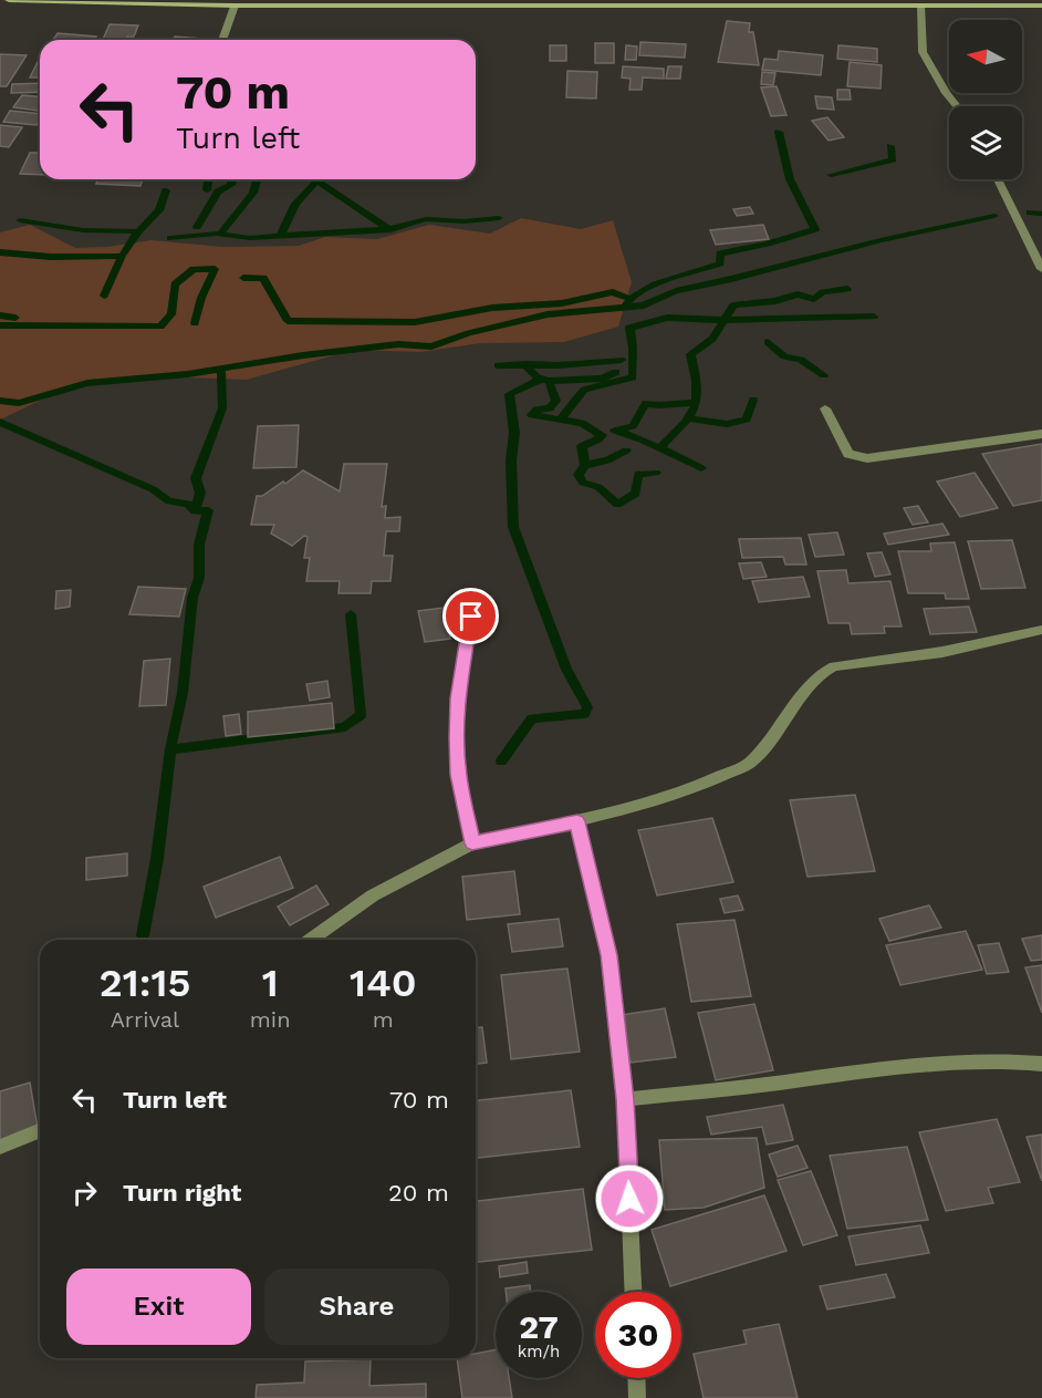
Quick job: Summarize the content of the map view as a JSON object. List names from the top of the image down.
{
  "north": "left",
  "page": {
    "turn": ["70 m", "Turn left"],
    "eta": [
      "21:15",
      "Arrival",
      "1",
      "min",
      "140",
      "m"
    ],
    "list": [
      {
        "name": "Turn left",
        "value": "70 m"
      },
      {
        "name": "Turn right",
        "value": "20 m"
      }
    ],
    "buttons": ["Exit", "Share"],
    "speed": "27 km/h",
    "limit": "30"
  }
}
